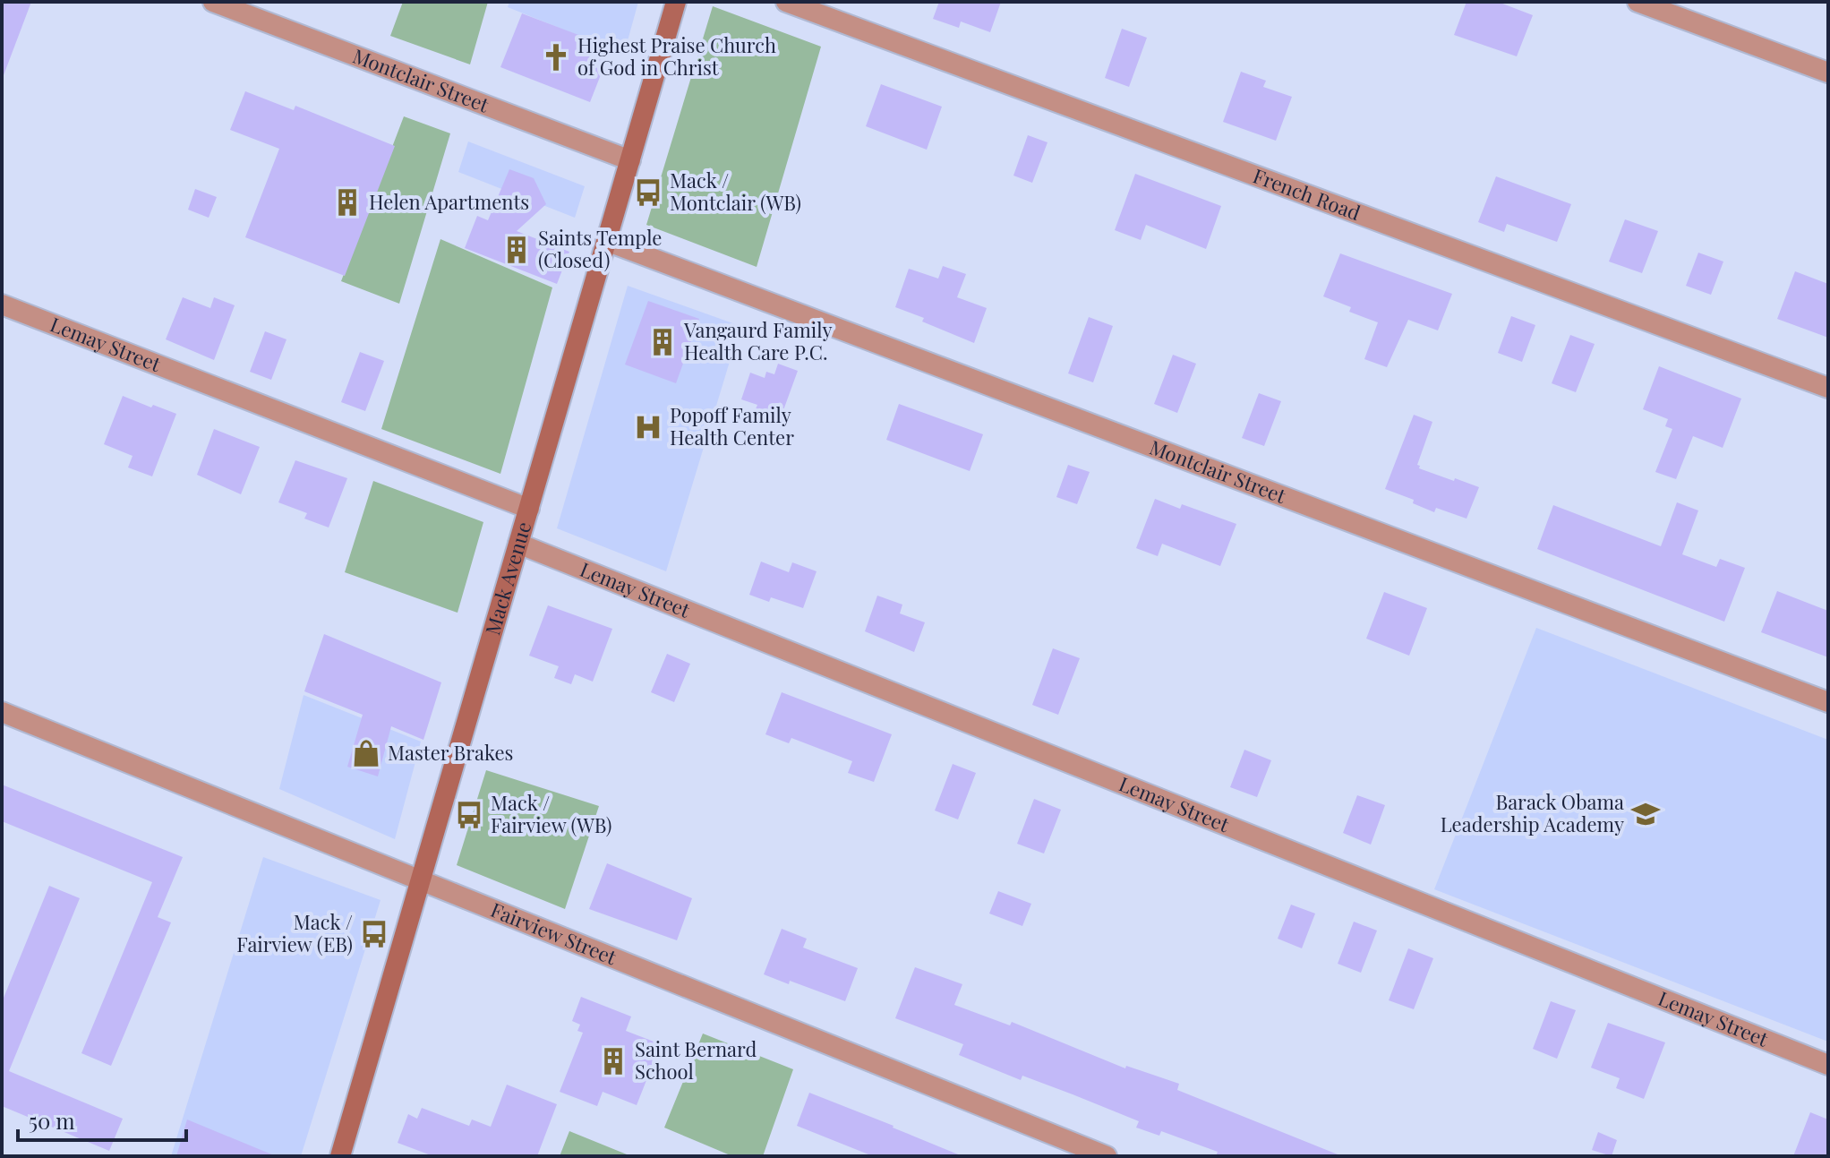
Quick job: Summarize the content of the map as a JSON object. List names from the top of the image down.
{
  "streets": {
    "main road": ["Mack Avenue"],
    "street": [
      "Montclair Street",
      "French Road",
      "Lemay Street",
      "Fairview Street"
    ]
  },
  "crossings": [
    ["Montclair Street", "Mack Avenue"],
    ["Lemay Street", "Mack Avenue"],
    ["Mack Avenue", "Fairview Street"]
  ],
  "places": {
    "church": ["Highest Praise Church of God in Christ"],
    "bus stop": ["Mack / Montclair (WB)", "Mack / Fairview (WB)", "Mack / Fairview (EB)"],
    "building": [
      "Helen Apartments",
      "Saints Temple (Closed)",
      "Vangaurd Family Health Care P.C.",
      "Saint Bernard School"
    ],
    "hospital": ["Popoff Family Health Center"],
    "shop": ["Master Brakes"],
    "school or university": ["Barack Obama Leadership Academy"]
  },
  "scale_bar": "50 m"
}
